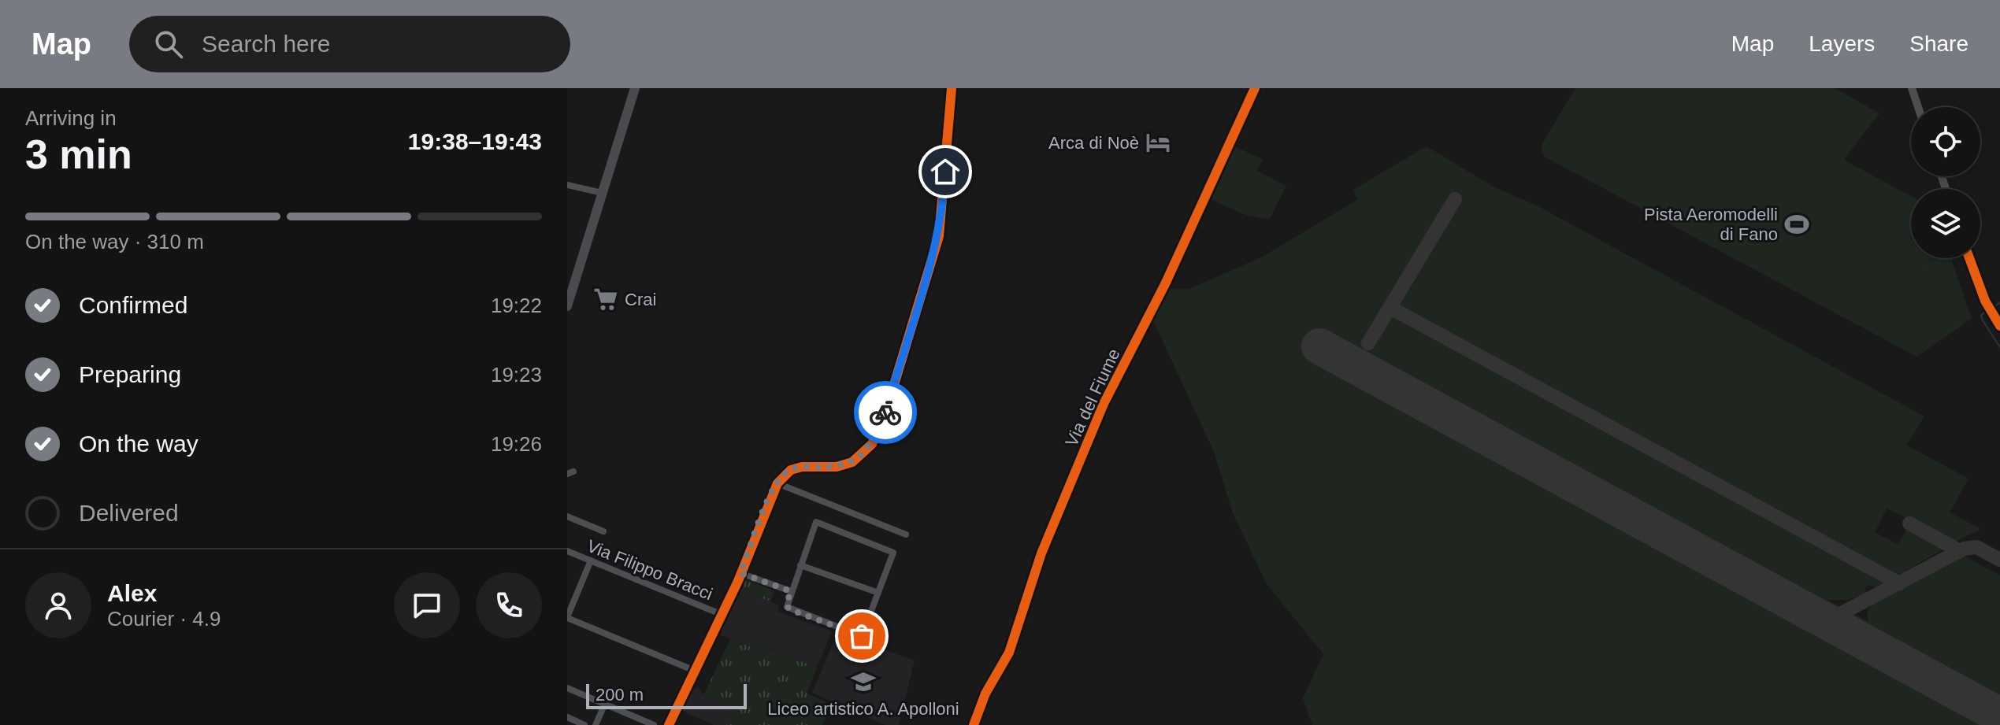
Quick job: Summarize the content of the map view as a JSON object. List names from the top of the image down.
{
  "streets": {
    "street": ["Via del Fiume", "Via Filippo Bracci"]
  },
  "places": {
    "hotel": ["Arca di Noè"],
    "sports": ["Pista Aeromodelli di Fano"],
    "supermarket": ["Crai"],
    "school or university": ["Liceo artistico A. Apolloni"]
  },
  "scale_bar": "200 m",
  "page": {
    "header": "Map",
    "search": "Search here",
    "nav": ["Map", "Layers", "Share"],
    "heading": ["3 min", "Arriving in", "19:38–19:43"],
    "panel": ["Alex", "Courier · 4.9"],
    "bar": "On the way · 310 m",
    "list": [
      ["Confirmed", "19:22"],
      ["Preparing", "19:23"],
      ["On the way", "19:26"],
      "Delivered"
    ],
    "scale": "200 m"
  }
}
